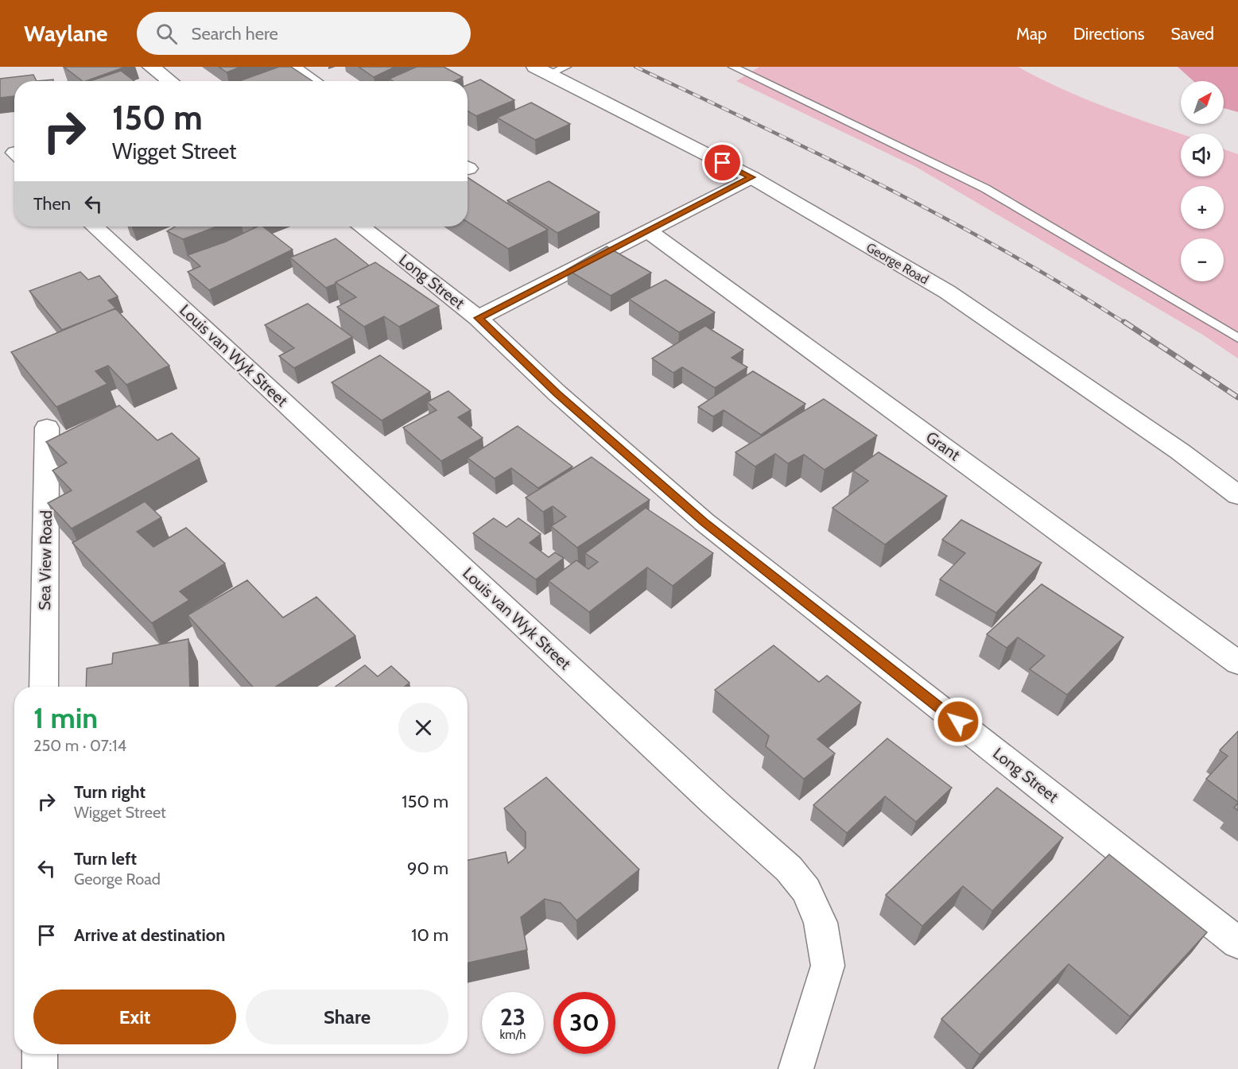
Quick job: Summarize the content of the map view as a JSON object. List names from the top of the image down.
{
  "streets": {
    "street": [
      "George Road",
      "Long Street",
      "Louis van Wyk Street",
      "Grant",
      "Sea View Road"
    ]
  },
  "north": "top right",
  "page": {
    "header": "Waylane",
    "search": "Search here",
    "nav": ["Map", "Directions", "Saved"],
    "map_buttons": ["+", "−"],
    "turn": ["150 m", "Wigget Street"],
    "then": "Then",
    "heading": ["1 min", "250 m · 07:14"],
    "list": [
      {
        "name": "Turn right",
        "note": "Wigget Street",
        "value": "150 m"
      },
      {
        "name": "Turn left",
        "note": "George Road",
        "value": "90 m"
      },
      {
        "name": "Arrive at destination",
        "value": "10 m"
      }
    ],
    "buttons": ["Exit", "Share"],
    "speed": "23 km/h",
    "limit": "30"
  }
}
